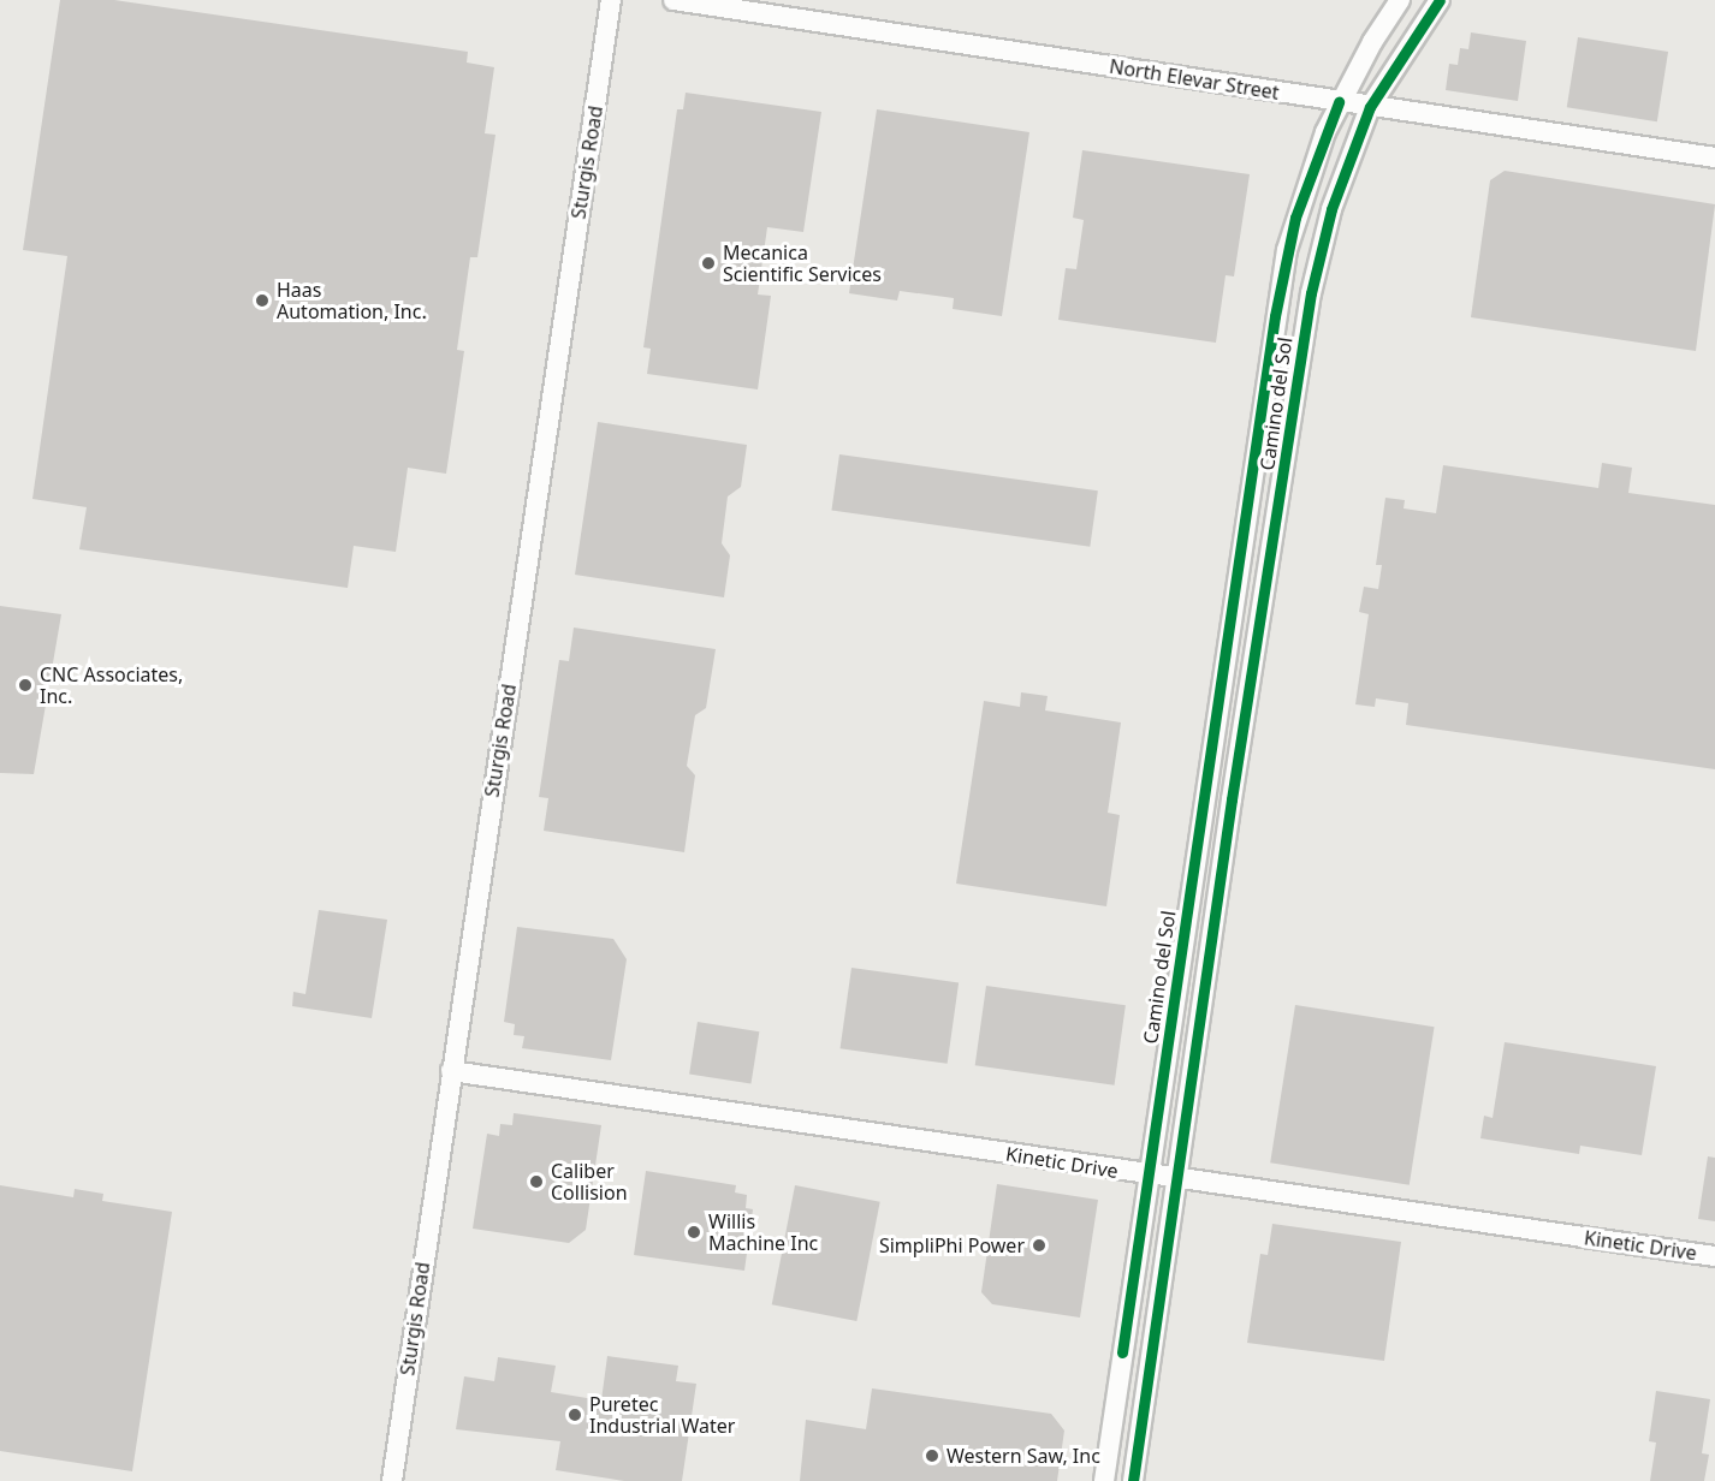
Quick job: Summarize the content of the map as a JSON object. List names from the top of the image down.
{
  "streets": {
    "street": [
      "North Elevar Street",
      "Sturgis Road",
      "Camino del Sol",
      "Kinetic Drive"
    ]
  },
  "crossings": [
    ["North Elevar Street", "Camino del Sol"],
    ["Sturgis Road", "Kinetic Drive"],
    ["Camino del Sol", "Kinetic Drive"]
  ],
  "places": [
    "Mecanica Scientific Services",
    "Haas Automation, Inc.",
    "CNC Associates, Inc.",
    "Caliber Collision",
    "Willis Machine Inc",
    "SimpliPhi Power",
    "Puretec Industrial Water",
    "Western Saw, Inc"
  ]
}
